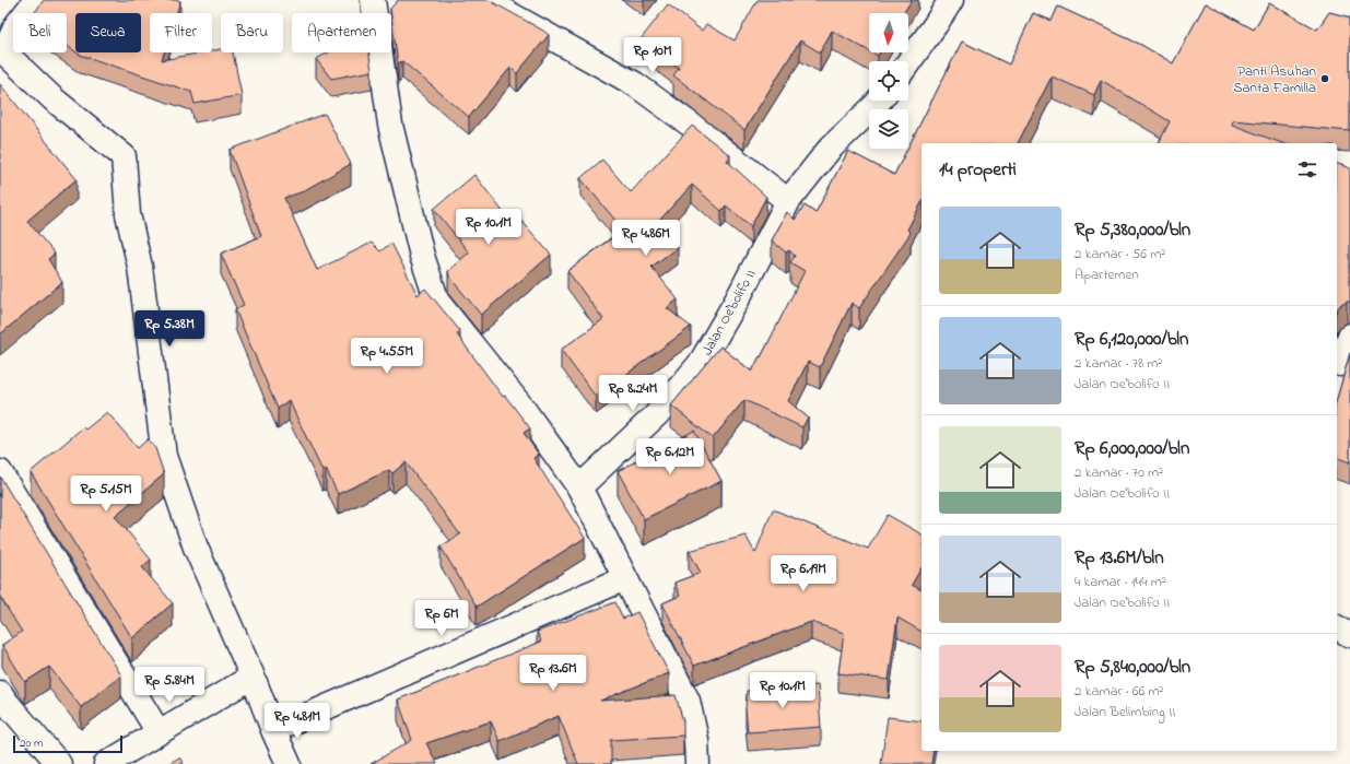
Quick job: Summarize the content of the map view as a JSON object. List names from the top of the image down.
{
  "streets": {
    "street": ["Jalan Oe'bolifo II"]
  },
  "places": ["Panti Asuhan Santa Familia"],
  "scale_bar": "20 m",
  "north": "bottom",
  "page": {
    "chip": [
      "Beli",
      "Sewa",
      "Filter",
      "Baru",
      "Apartemen"
    ],
    "price": [
      "Rp 10M",
      "Rp 10.1M",
      "Rp 4.86M",
      "Rp 5.38M",
      "Rp 4.55M",
      "Rp 8.24M",
      "Rp 6.12M",
      "Rp 5.15M",
      "Rp 6.19M",
      "Rp 6M",
      "Rp 13.6M",
      "Rp 5.84M",
      "Rp 10.1M",
      "Rp 4.81M"
    ],
    "heading": "14 properti",
    "list": [
      {
        "name": "Rp 5,380,000/bln",
        "note": "2 kamar · 56 m² · Apartemen"
      },
      {
        "name": "Rp 6,120,000/bln",
        "note": "2 kamar · 78 m² · Jalan Oe'bolifo II"
      },
      {
        "name": "Rp 6,000,000/bln",
        "note": "2 kamar · 70 m² · Jalan Oe'bolifo II"
      },
      {
        "name": "Rp 13.6M/bln",
        "note": "4 kamar · 144 m² · Jalan Oe'bolifo II"
      },
      {
        "name": "Rp 5,840,000/bln",
        "note": "2 kamar · 66 m² · Jalan Belimbing II"
      }
    ],
    "scale": "20 m"
  }
}
